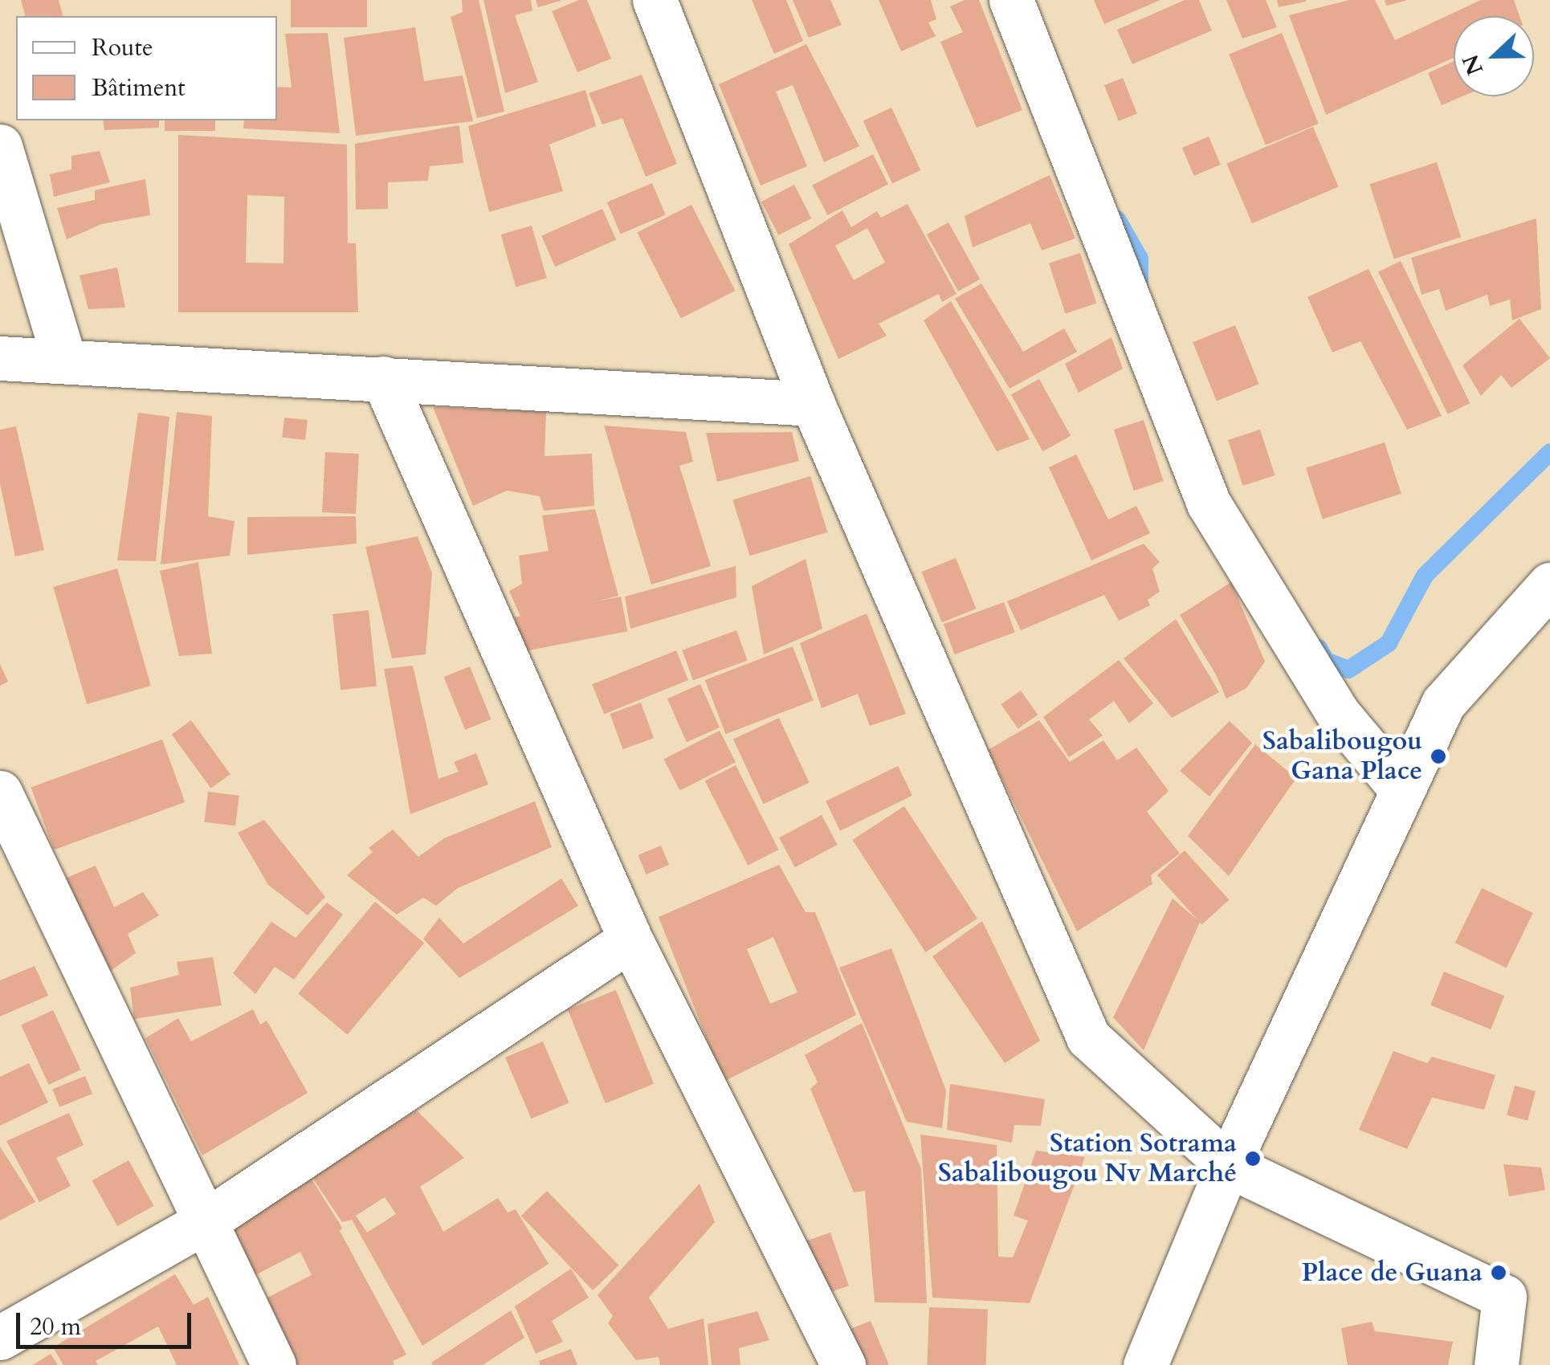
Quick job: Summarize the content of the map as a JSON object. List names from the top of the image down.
{
  "places": ["Sabalibougou Gana Place", "Station Sotrama Sabalibougou Nv Marché", "Place de Guana"],
  "legend": ["Route", "Bâtiment"],
  "scale_bar": "20 m",
  "north": "left"
}
